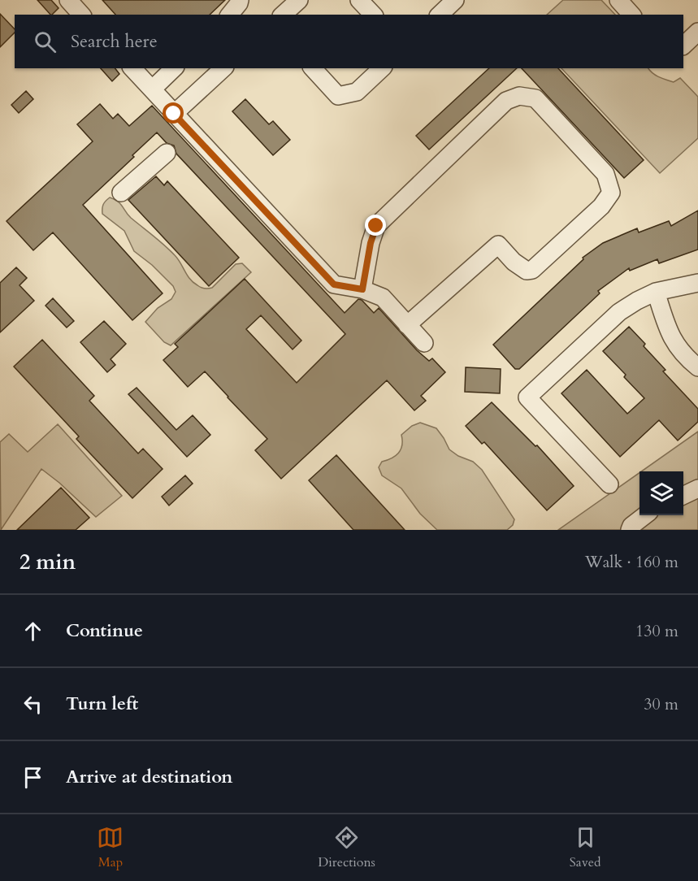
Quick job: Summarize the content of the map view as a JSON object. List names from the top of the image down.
{
  "page": {
    "search": "Search here",
    "heading": ["2 min", "Walk · 160 m"],
    "list": [
      ["Continue", "130 m"],
      ["Turn left", "30 m"],
      "Arrive at destination"
    ],
    "nav": ["Map", "Directions", "Saved"]
  }
}
